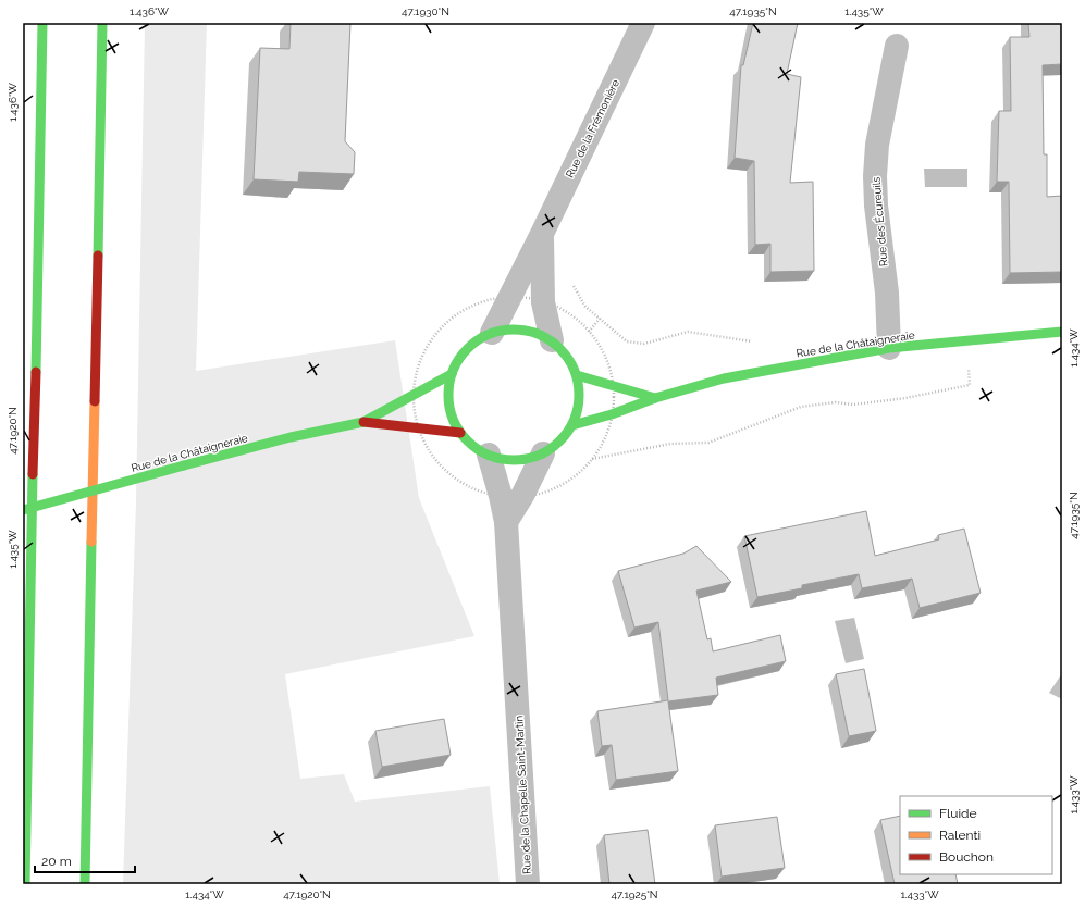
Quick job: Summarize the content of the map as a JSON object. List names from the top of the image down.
{
  "streets": {
    "main road": ["Rue de la Châtaigneraie"],
    "street": ["Rue de la Frémonière", "Rue des Écureuils", "Rue de la Chapelle Saint-Martin"]
  },
  "crossings": [
    ["Rue de la Frémonière", "Rue de la Châtaigneraie"],
    ["Rue de la Frémonière", "Rue de la Chapelle Saint-Martin"],
    ["Rue des Écureuils", "Rue de la Châtaigneraie"],
    ["Rue de la Châtaigneraie", "Rue de la Chapelle Saint-Martin"]
  ],
  "legend": ["Fluide", "Ralenti", "Bouchon"],
  "scale_bar": "20 m",
  "coordinates": [
    "1.436°W",
    "47.1930°N",
    "47.1935°N",
    "1.435°W",
    "1.434°W",
    "47.1920°N",
    "1.433°W",
    "47.1925°N"
  ]
}
